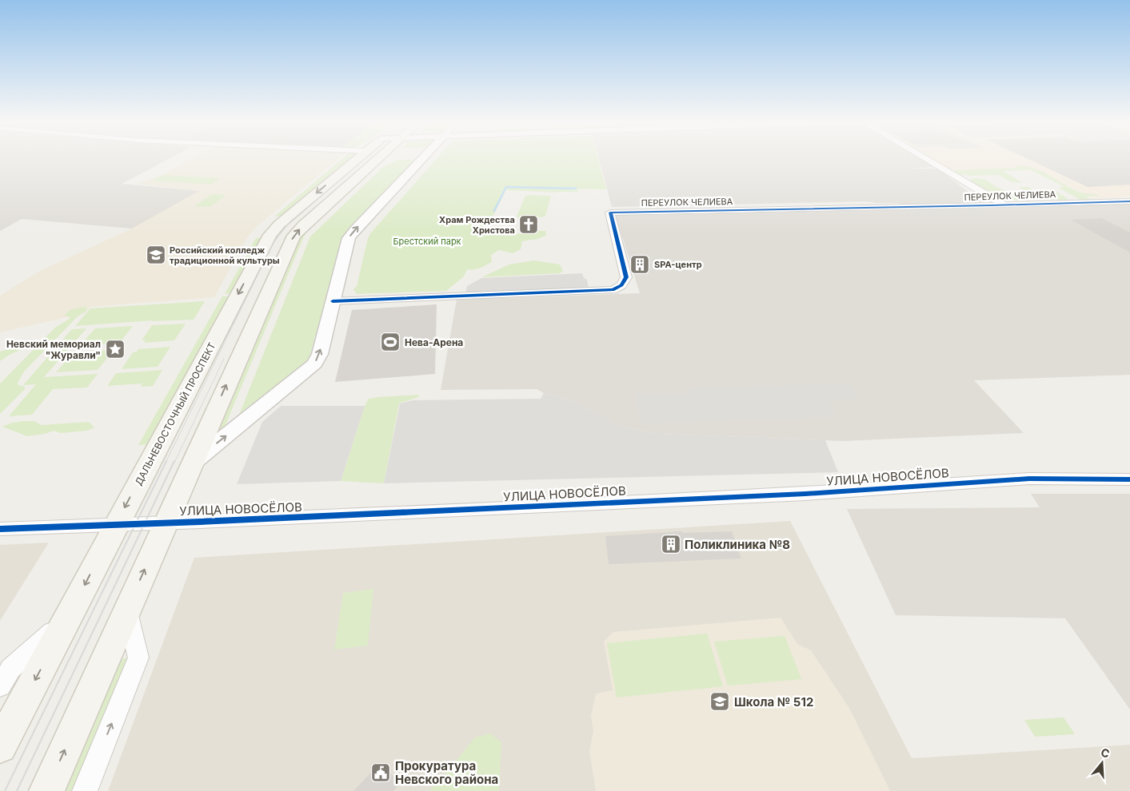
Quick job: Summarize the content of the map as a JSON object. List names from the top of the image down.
{
  "streets": {
    "main road": ["ДАЛЬНЕВОСТОЧНЫЙ ПРОСПЕКТ"],
    "street": ["ПЕРЕУЛОК ЧЕЛИЕВА", "УЛИЦА НОВОСЁЛОВ"]
  },
  "crossings": [
    ["ПЕРЕУЛОК ЧЕЛИЕВА", "ДАЛЬНЕВОСТОЧНЫЙ ПРОСПЕКТ"],
    ["ДАЛЬНЕВОСТОЧНЫЙ ПРОСПЕКТ", "УЛИЦА НОВОСЁЛОВ"]
  ],
  "parks": ["Брестский парк"],
  "places": {
    "church": ["Храм Рождества Христова"],
    "school or university": ["Российский колледж традиционной культуры", "Школа № 512"],
    "building": ["SPA-центр", "Поликлиника №8"],
    "sports": ["Нева-Арена"],
    "place": ["Невский мемориал \"Журавли\""],
    "public building": ["Прокуратура Невского района"]
  },
  "north": "top"
}
